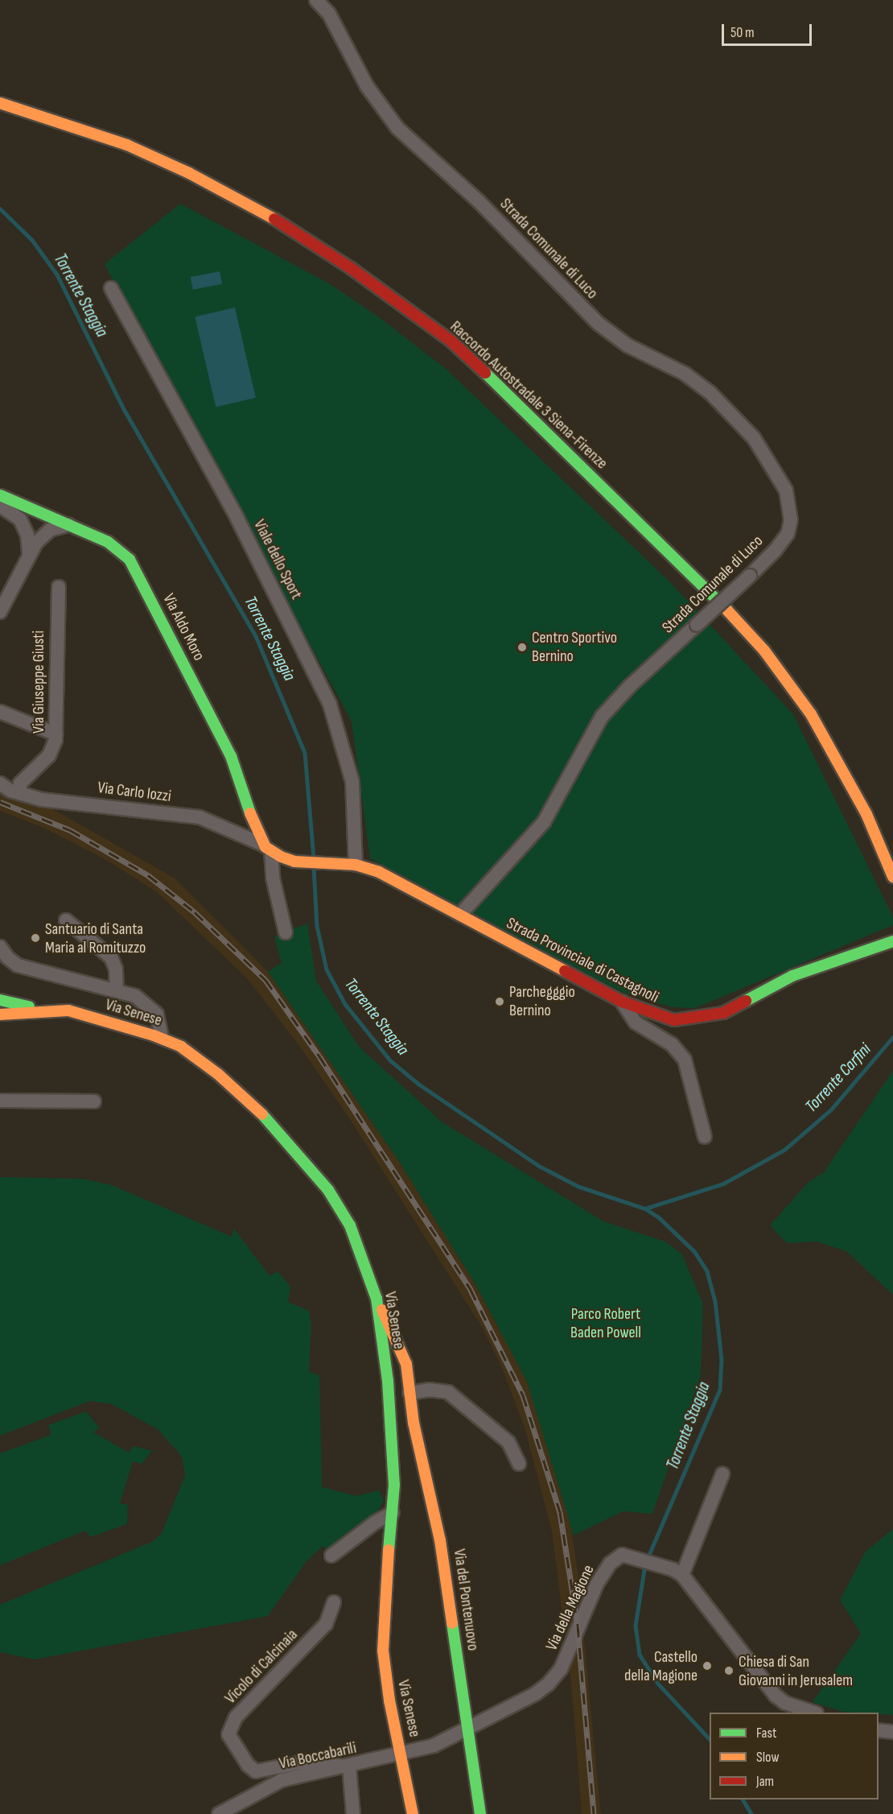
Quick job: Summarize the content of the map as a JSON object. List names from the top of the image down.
{
  "streets": {
    "main road": [
      "Raccordo Autostradale 3 Siena-Firenze",
      "Via Aldo Moro",
      "Strada Provinciale di Castagnoli",
      "Via Senese",
      "Via del Pontenuovo"
    ],
    "street": [
      "Strada Comunale di Luco",
      "Viale dello Sport",
      "Via Giuseppe Giusti",
      "Via Carlo Iozzi",
      "Via della Magione",
      "Vicolo di Calcinaia",
      "Via Boccabarili"
    ]
  },
  "crossings": [
    ["Strada Comunale di Luco", "Strada Provinciale di Castagnoli"],
    ["Viale dello Sport", "Strada Provinciale di Castagnoli"],
    ["Via Aldo Moro", "Via Carlo Iozzi"],
    ["Via Aldo Moro", "Strada Provinciale di Castagnoli"],
    ["Via Giuseppe Giusti", "Via Carlo Iozzi"],
    ["Via Carlo Iozzi", "Strada Provinciale di Castagnoli"],
    ["Via Senese", "Via del Pontenuovo"],
    ["Via Senese", "Via della Magione"],
    ["Via Senese", "Via Boccabarili"],
    ["Via del Pontenuovo", "Via della Magione"],
    ["Via della Magione", "Via Boccabarili"],
    ["Vicolo di Calcinaia", "Via Boccabarili"]
  ],
  "water": ["Torrente Staggia", "Torrente Carfini"],
  "parks": ["Parco Robert Baden Powell"],
  "places": [
    "Centro Sportivo Bernino",
    "Santuario di Santa Maria al Romituzzo",
    "Parchegggio Bernino",
    "Castello della Magione",
    "Chiesa di San Giovanni in Jerusalem"
  ],
  "legend": ["Fast", "Slow", "Jam"],
  "scale_bar": "50 m"
}
